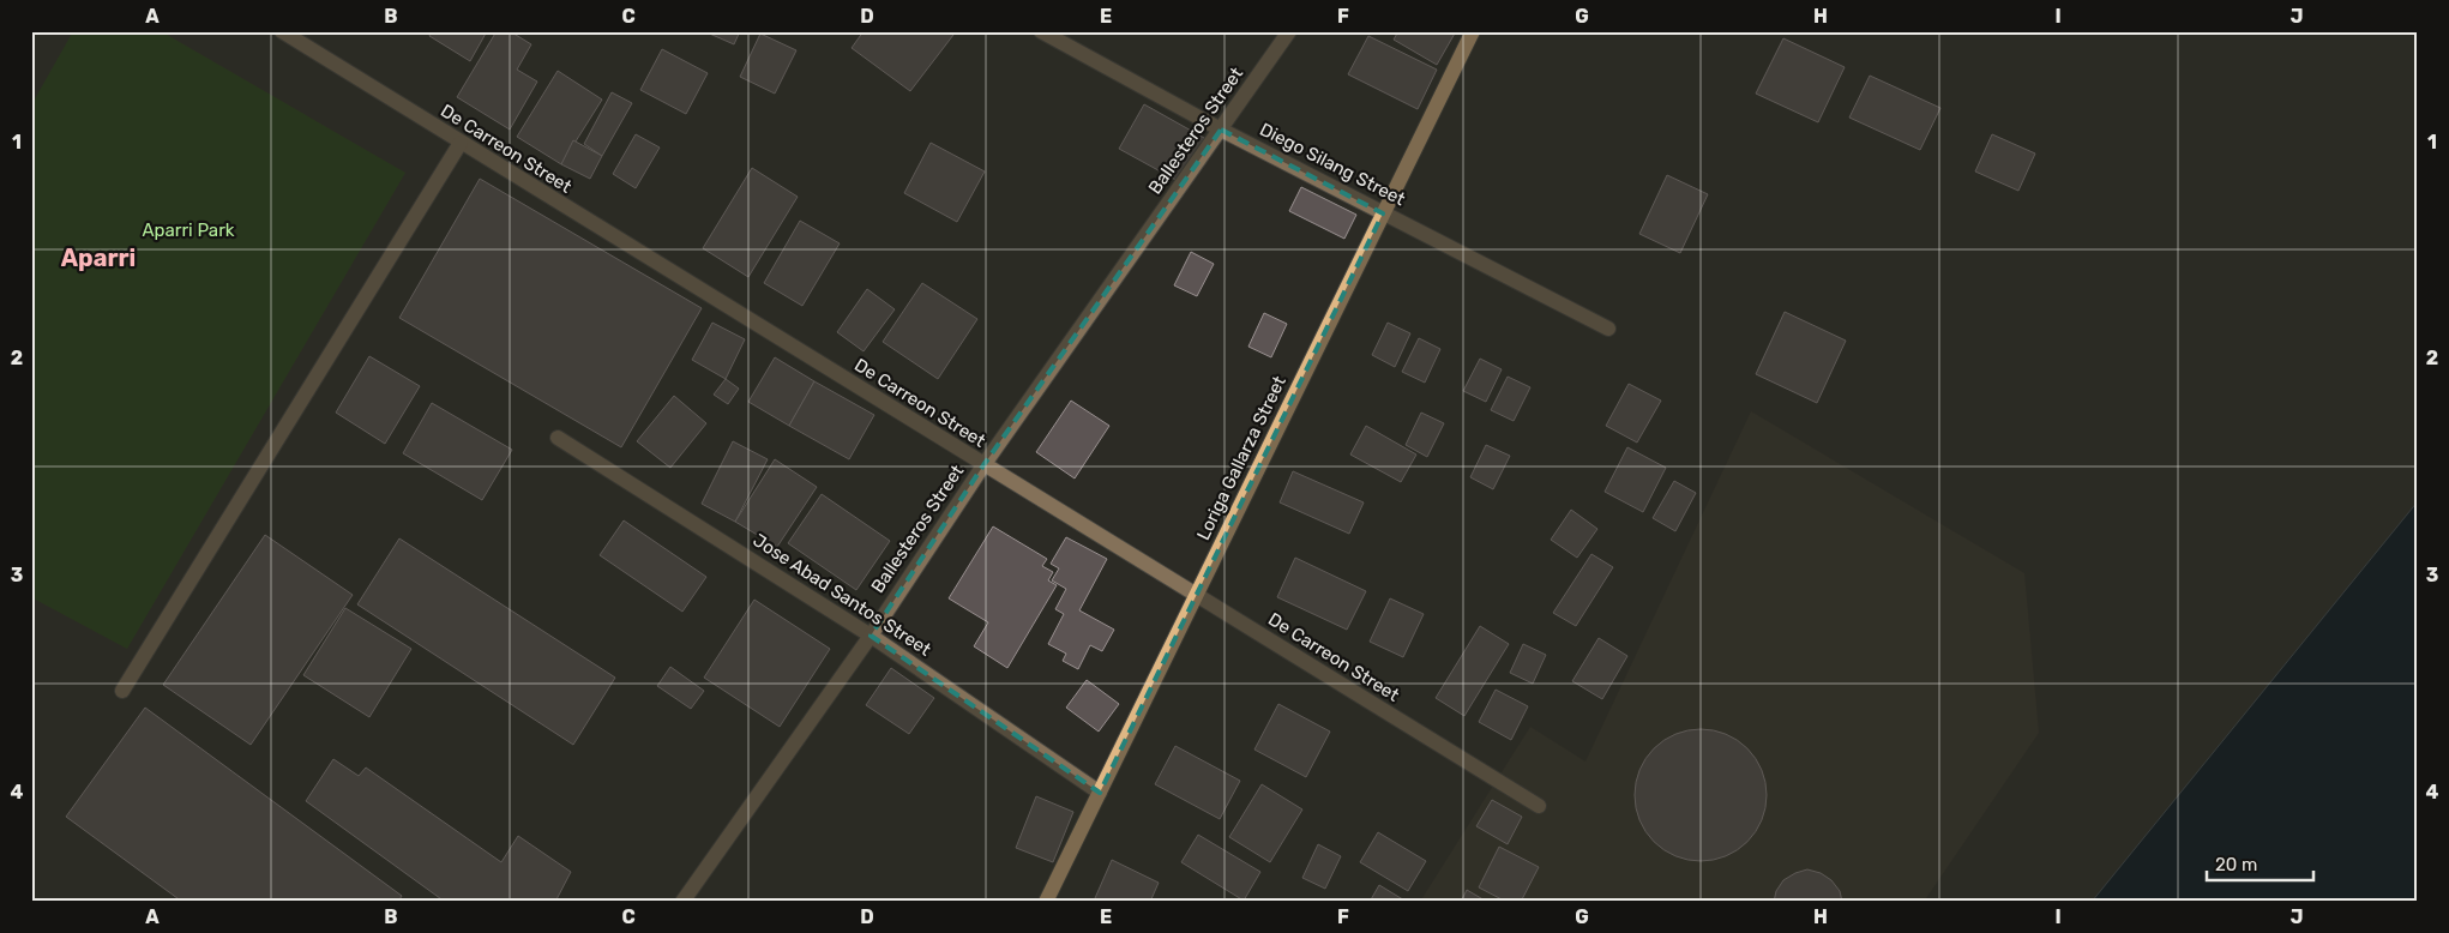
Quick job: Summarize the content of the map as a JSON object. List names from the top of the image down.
{
  "streets": {
    "main road": ["Loriga Gallarza Street"],
    "street": [
      "Ballesteros Street",
      "De Carreon Street",
      "Diego Silang Street",
      "Jose Abad Santos Street"
    ]
  },
  "crossings": [
    ["Ballesteros Street", "De Carreon Street"],
    ["Ballesteros Street", "Diego Silang Street"],
    ["Ballesteros Street", "Jose Abad Santos Street"],
    ["De Carreon Street", "Loriga Gallarza Street"],
    ["Diego Silang Street", "Loriga Gallarza Street"],
    ["Loriga Gallarza Street", "Jose Abad Santos Street"]
  ],
  "districts": ["Aparri"],
  "parks": ["Aparri Park"],
  "scale_bar": "20 m",
  "grid": {
    "columns": [
      "A",
      "B",
      "C",
      "D",
      "E",
      "F",
      "G",
      "H",
      "I",
      "J"
    ],
    "rows": [
      "1",
      "2",
      "3",
      "4"
    ]
  }
}
